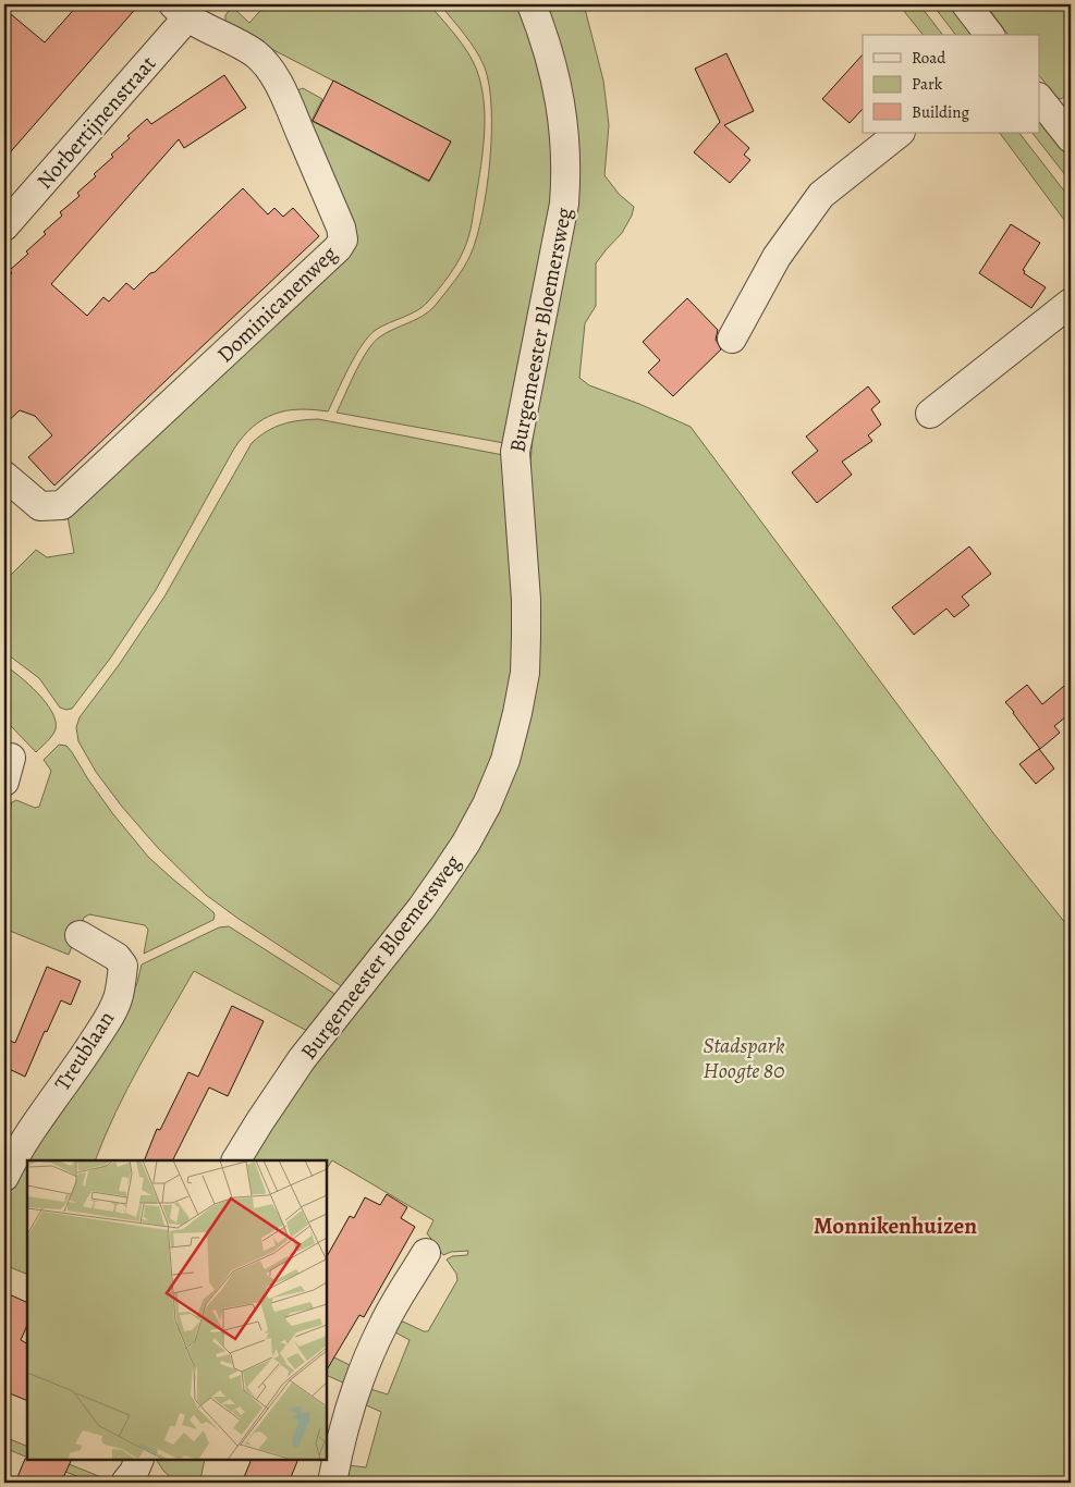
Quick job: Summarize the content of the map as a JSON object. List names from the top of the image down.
{
  "streets": {
    "street": [
      "Norbertijnenstraat",
      "Dominicanenweg",
      "Burgemeester Bloemersweg",
      "Treublaan"
    ]
  },
  "crossings": [
    ["Norbertijnenstraat", "Dominicanenweg"]
  ],
  "districts": ["Monnikenhuizen"],
  "parks": ["Stadspark Hoogte 80"],
  "legend": ["Road", "Park", "Building"]
}
